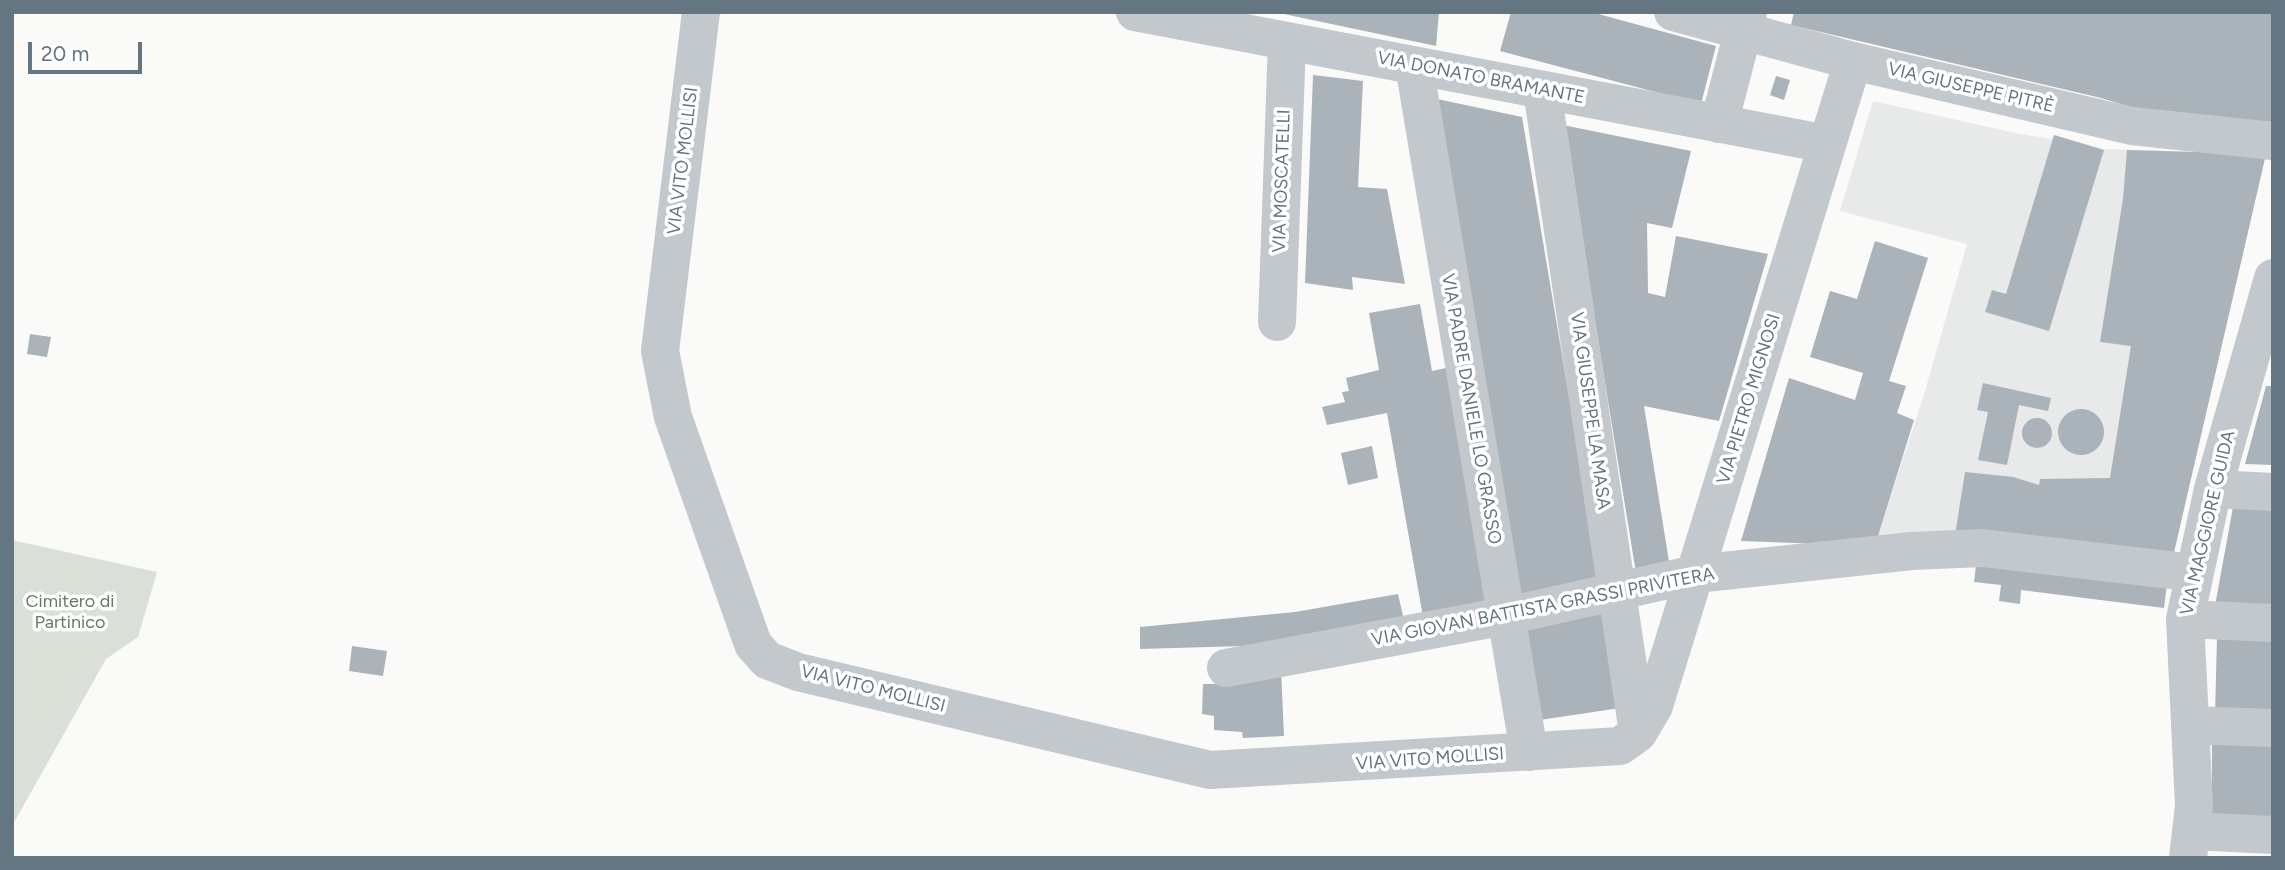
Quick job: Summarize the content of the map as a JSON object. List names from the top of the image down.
{
  "streets": {
    "street": [
      "VIA DONATO BRAMANTE",
      "VIA GIUSEPPE PITRÈ",
      "VIA VITO MOLLISI",
      "VIA MOSCATELLI",
      "VIA PIETRO MIGNOSI",
      "VIA PADRE DANIELE LO GRASSO",
      "VIA GIUSEPPE LA MASA",
      "VIA MAGGIORE GUIDA",
      "VIA GIOVAN BATTISTA GRASSI PRIVITERA"
    ]
  },
  "crossings": [
    ["VIA DONATO BRAMANTE", "VIA MOSCATELLI"],
    ["VIA DONATO BRAMANTE", "VIA PIETRO MIGNOSI"],
    ["VIA DONATO BRAMANTE", "VIA PADRE DANIELE LO GRASSO"],
    ["VIA DONATO BRAMANTE", "VIA GIUSEPPE LA MASA"],
    ["VIA GIUSEPPE PITRÈ", "VIA PIETRO MIGNOSI"],
    ["VIA VITO MOLLISI", "VIA PIETRO MIGNOSI"],
    ["VIA VITO MOLLISI", "VIA PADRE DANIELE LO GRASSO"],
    ["VIA VITO MOLLISI", "VIA GIUSEPPE LA MASA"],
    ["VIA PIETRO MIGNOSI", "VIA GIUSEPPE LA MASA"],
    ["VIA PIETRO MIGNOSI", "VIA GIOVAN BATTISTA GRASSI PRIVITERA"],
    ["VIA PADRE DANIELE LO GRASSO", "VIA GIOVAN BATTISTA GRASSI PRIVITERA"],
    ["VIA GIUSEPPE LA MASA", "VIA GIOVAN BATTISTA GRASSI PRIVITERA"],
    ["VIA MAGGIORE GUIDA", "VIA GIOVAN BATTISTA GRASSI PRIVITERA"]
  ],
  "parks": ["Cimitero di Partinico"],
  "scale_bar": "20 m"
}
